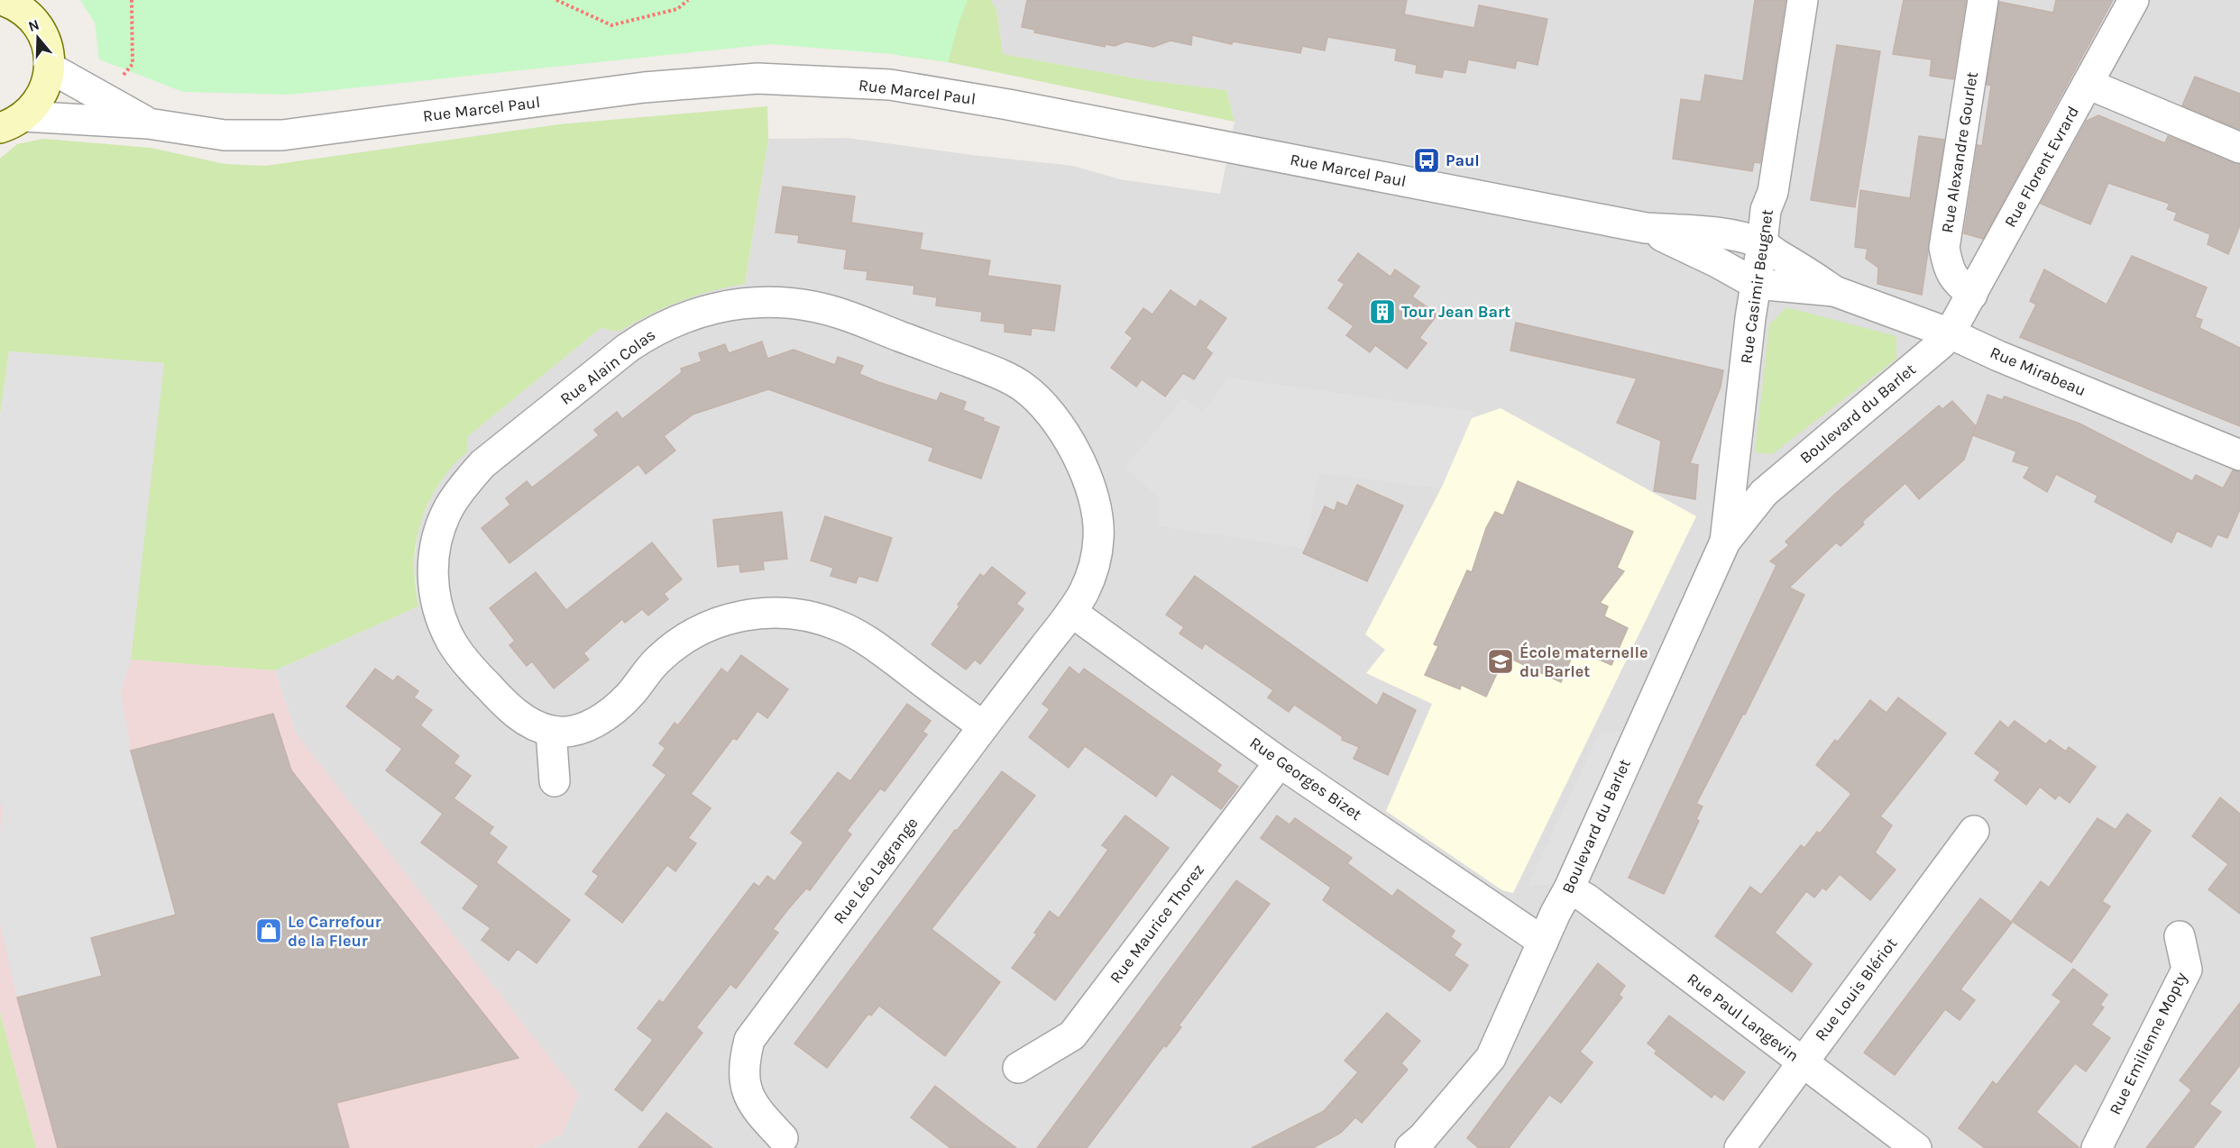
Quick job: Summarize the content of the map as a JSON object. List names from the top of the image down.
{
  "streets": {
    "street": [
      "Rue Marcel Paul",
      "Rue Alexandre Gourlet",
      "Rue Florent Evrard",
      "Rue Casimir Beugnet",
      "Rue Alain Colas",
      "Rue Mirabeau",
      "Boulevard du Barlet",
      "Rue Georges Bizet",
      "Rue Léo Lagrange",
      "Rue Maurice Thorez",
      "Rue Louis Blériot",
      "Rue Paul Langevin",
      "Rue Emilienne Mopty"
    ]
  },
  "crossings": [
    ["Rue Marcel Paul", "Rue Casimir Beugnet"],
    ["Rue Marcel Paul", "Rue Mirabeau"],
    ["Rue Alexandre Gourlet", "Rue Florent Evrard"],
    ["Rue Florent Evrard", "Rue Mirabeau"],
    ["Rue Florent Evrard", "Boulevard du Barlet"],
    ["Rue Casimir Beugnet", "Rue Mirabeau"],
    ["Rue Casimir Beugnet", "Boulevard du Barlet"],
    ["Rue Alain Colas", "Rue Georges Bizet"],
    ["Rue Alain Colas", "Rue Léo Lagrange"],
    ["Rue Mirabeau", "Boulevard du Barlet"],
    ["Boulevard du Barlet", "Rue Georges Bizet"],
    ["Boulevard du Barlet", "Rue Paul Langevin"],
    ["Rue Georges Bizet", "Rue Léo Lagrange"],
    ["Rue Georges Bizet", "Rue Maurice Thorez"],
    ["Rue Louis Blériot", "Rue Paul Langevin"]
  ],
  "places": {
    "bus stop": ["Paul"],
    "building": ["Tour Jean Bart"],
    "school or university": ["École maternelle du Barlet"],
    "shop": ["Le Carrefour de la Fleur"]
  },
  "north": "top"
}
